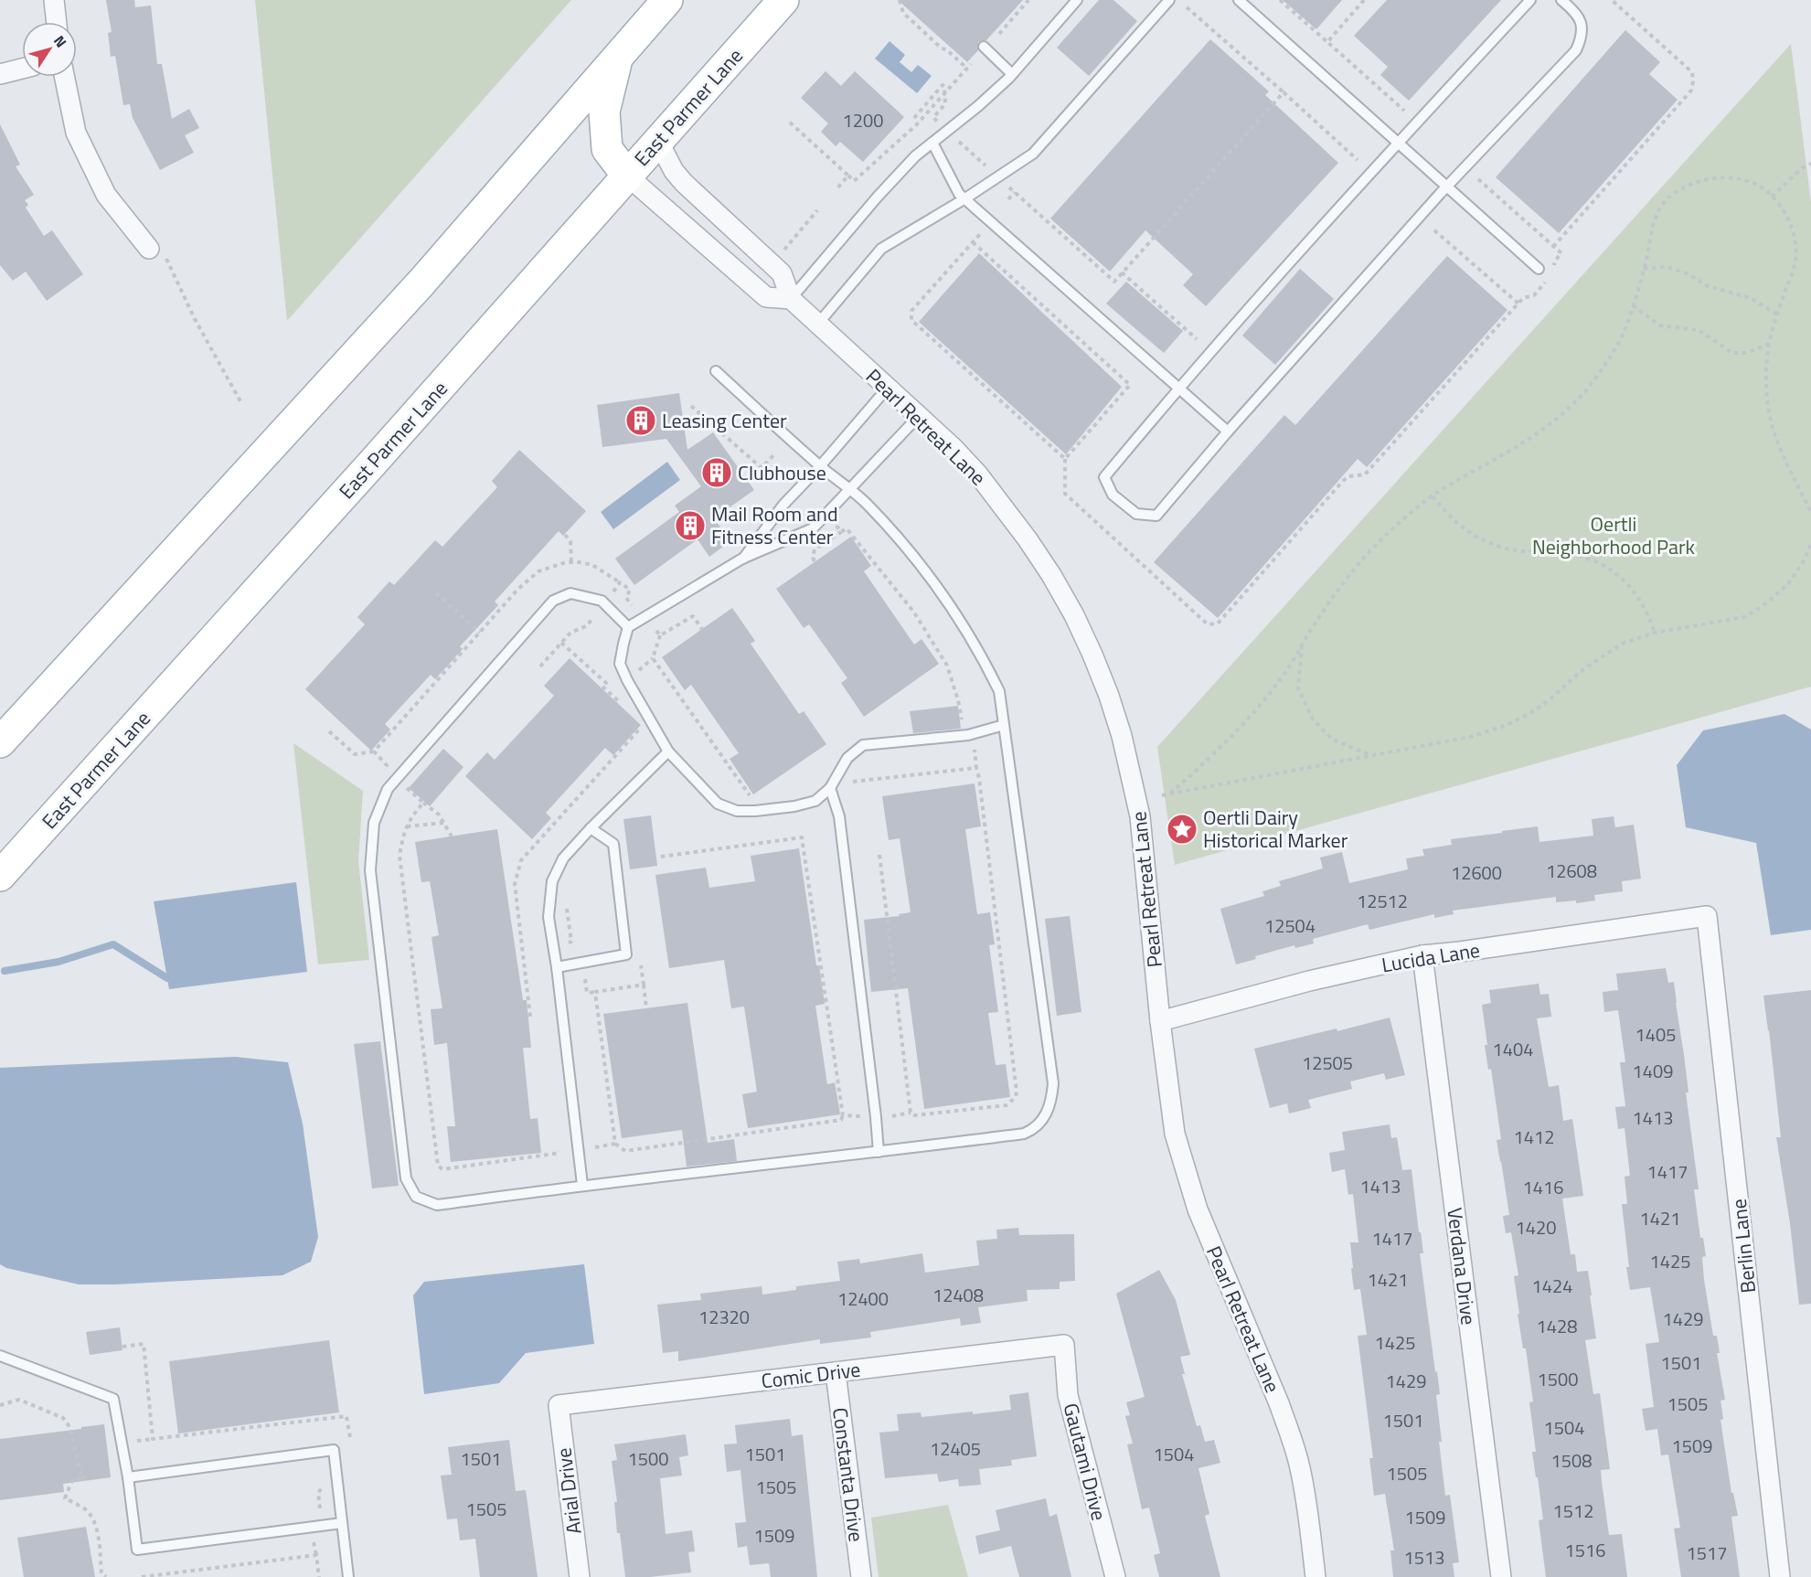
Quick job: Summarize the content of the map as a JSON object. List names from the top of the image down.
{
  "streets": {
    "main road": ["East Parmer Lane"],
    "street": [
      "Pearl Retreat Lane",
      "Lucida Lane",
      "Berlin Lane",
      "Verdana Drive",
      "Comic Drive",
      "Gautami Drive",
      "Constanta Drive",
      "Arial Drive"
    ]
  },
  "crossings": [
    ["East Parmer Lane", "Pearl Retreat Lane"],
    ["Pearl Retreat Lane", "Lucida Lane"],
    ["Lucida Lane", "Berlin Lane"],
    ["Lucida Lane", "Verdana Drive"],
    ["Comic Drive", "Gautami Drive"],
    ["Comic Drive", "Constanta Drive"],
    ["Comic Drive", "Arial Drive"]
  ],
  "parks": ["Oertli Neighborhood Park"],
  "places": {
    "building": ["Leasing Center", "Clubhouse", "Mail Room and Fitness Center"],
    "place": ["Oertli Dairy Historical Marker"]
  },
  "house_numbers": [
    "1200",
    "12608",
    "12600",
    "12512",
    "12504",
    "1405",
    "1404",
    "12505",
    "1409",
    "1413",
    "1412",
    "1417",
    "1413",
    "1416",
    "1421",
    "1420",
    "1417",
    "1425",
    "1421",
    "1424",
    "12408",
    "12400",
    "12320",
    "1429",
    "1428",
    "1425",
    "1501",
    "1500",
    "1429",
    "1505",
    "1501",
    "1504",
    "1509",
    "12405",
    "1501",
    "1504",
    "1501",
    "1500",
    "1508",
    "1505",
    "1505",
    "1505",
    "1512",
    "1509",
    "1509",
    "1516",
    "1517",
    "1513"
  ],
  "north": "top right"
}
